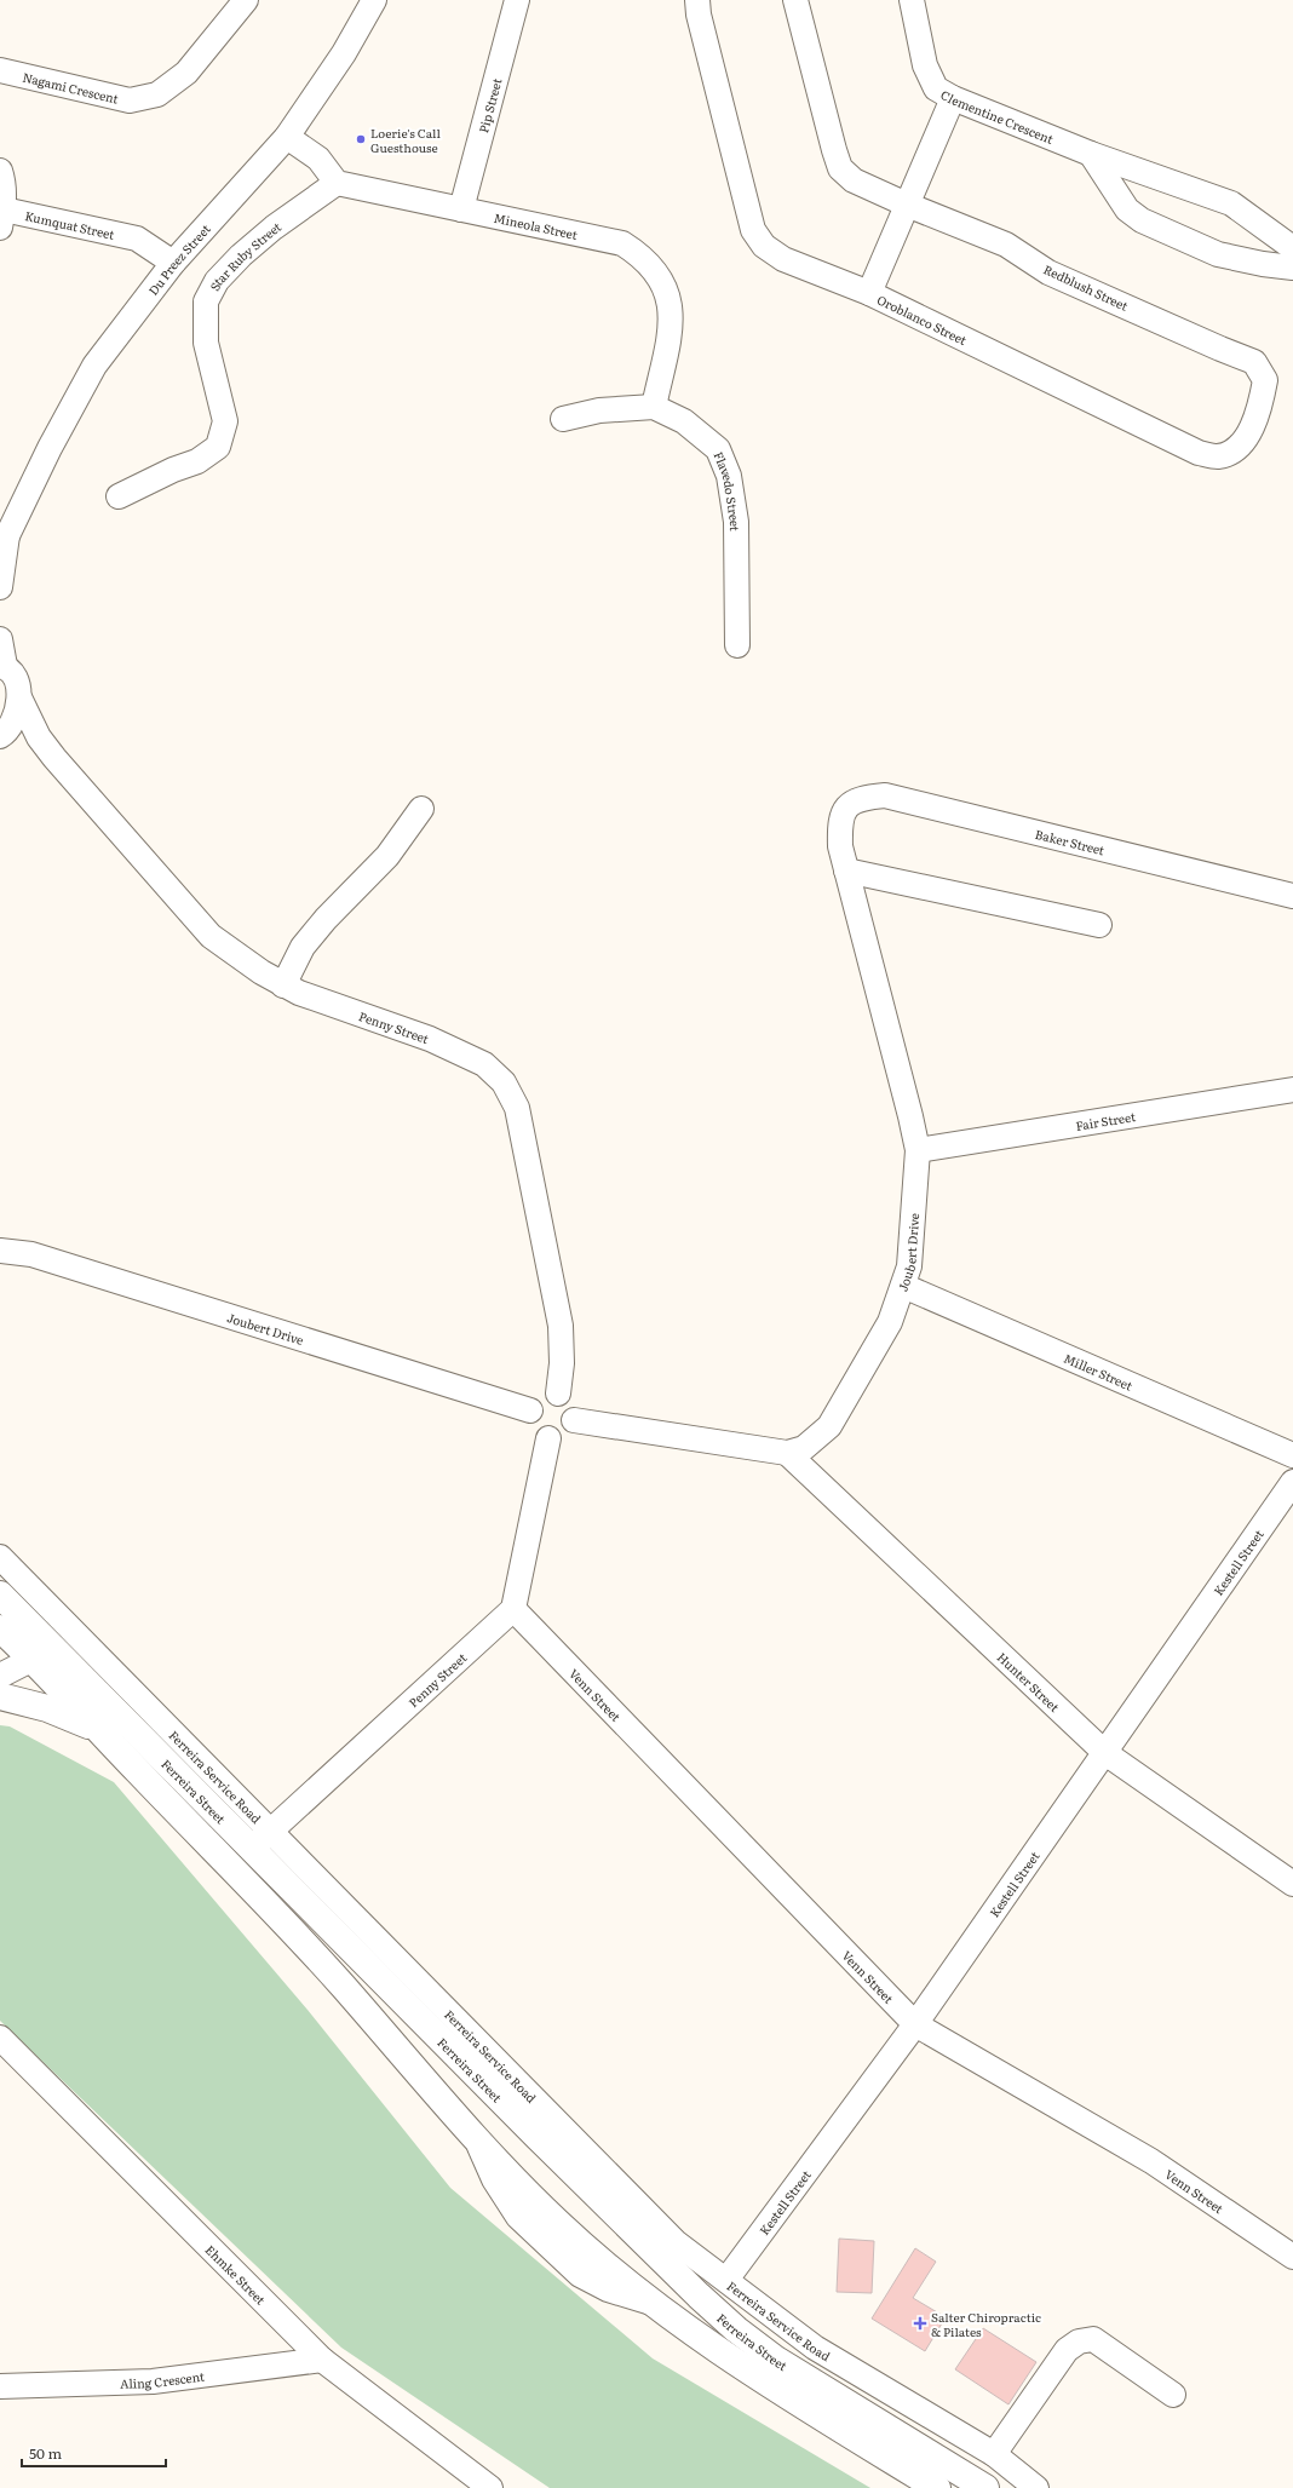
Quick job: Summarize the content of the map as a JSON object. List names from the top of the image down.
{
  "streets": {
    "main road": ["Ferreira Street"],
    "street": [
      "Nagami Crescent",
      "Pip Street",
      "Clementine Crescent",
      "Kumquat Street",
      "Mineola Street",
      "Star Ruby Street",
      "Du Preez Street",
      "Redblush Street",
      "Oroblanco Street",
      "Flavedo Street",
      "Baker Street",
      "Penny Street",
      "Fair Street",
      "Joubert Drive",
      "Miller Street",
      "Kestell Street",
      "Hunter Street",
      "Venn Street",
      "Ferreira Service Road",
      "Ehmke Street",
      "Aling Crescent"
    ]
  },
  "crossings": [
    ["Pip Street", "Mineola Street"],
    ["Kumquat Street", "Du Preez Street"],
    ["Mineola Street", "Star Ruby Street"],
    ["Mineola Street", "Flavedo Street"],
    ["Redblush Street", "Oroblanco Street"],
    ["Baker Street", "Joubert Drive"],
    ["Penny Street", "Joubert Drive"],
    ["Penny Street", "Venn Street"],
    ["Penny Street", "Ferreira Service Road"],
    ["Penny Street", "Ferreira Street"],
    ["Fair Street", "Joubert Drive"],
    ["Joubert Drive", "Miller Street"],
    ["Joubert Drive", "Hunter Street"],
    ["Kestell Street", "Hunter Street"],
    ["Kestell Street", "Venn Street"],
    ["Kestell Street", "Ferreira Service Road"],
    ["Ferreira Service Road", "Ferreira Street"],
    ["Ehmke Street", "Aling Crescent"]
  ],
  "places": {
    "other": ["Loerie's Call Guesthouse"],
    "health": ["Salter Chiropractic & Pilates"]
  },
  "scale_bar": "50 m"
}
